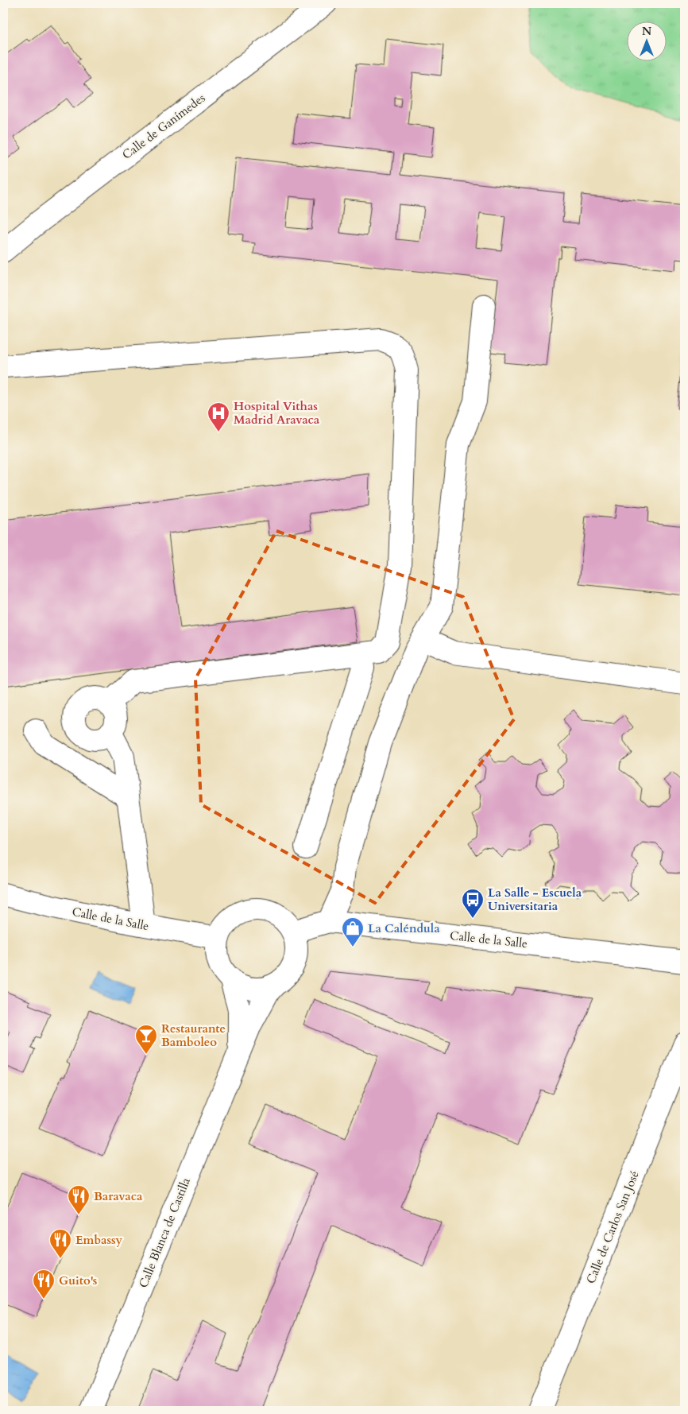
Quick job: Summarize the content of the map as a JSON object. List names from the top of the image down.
{
  "streets": {
    "street": [
      "Calle de Ganímedes",
      "Calle de la Salle",
      "Calle de Carlos San José",
      "Calle Blanca de Castilla"
    ]
  },
  "crossings": [
    ["Calle de la Salle", "Calle Blanca de Castilla"]
  ],
  "places": {
    "hospital": ["Hospital Vithas Madrid Aravaca"],
    "bus stop": ["La Salle - Escuela Universitaria"],
    "shop": ["La Caléndula"],
    "bar": ["Restaurante Bamboleo"],
    "restaurant": ["Baravaca", "Embassy", "Guito's"]
  },
  "north": "top"
}
